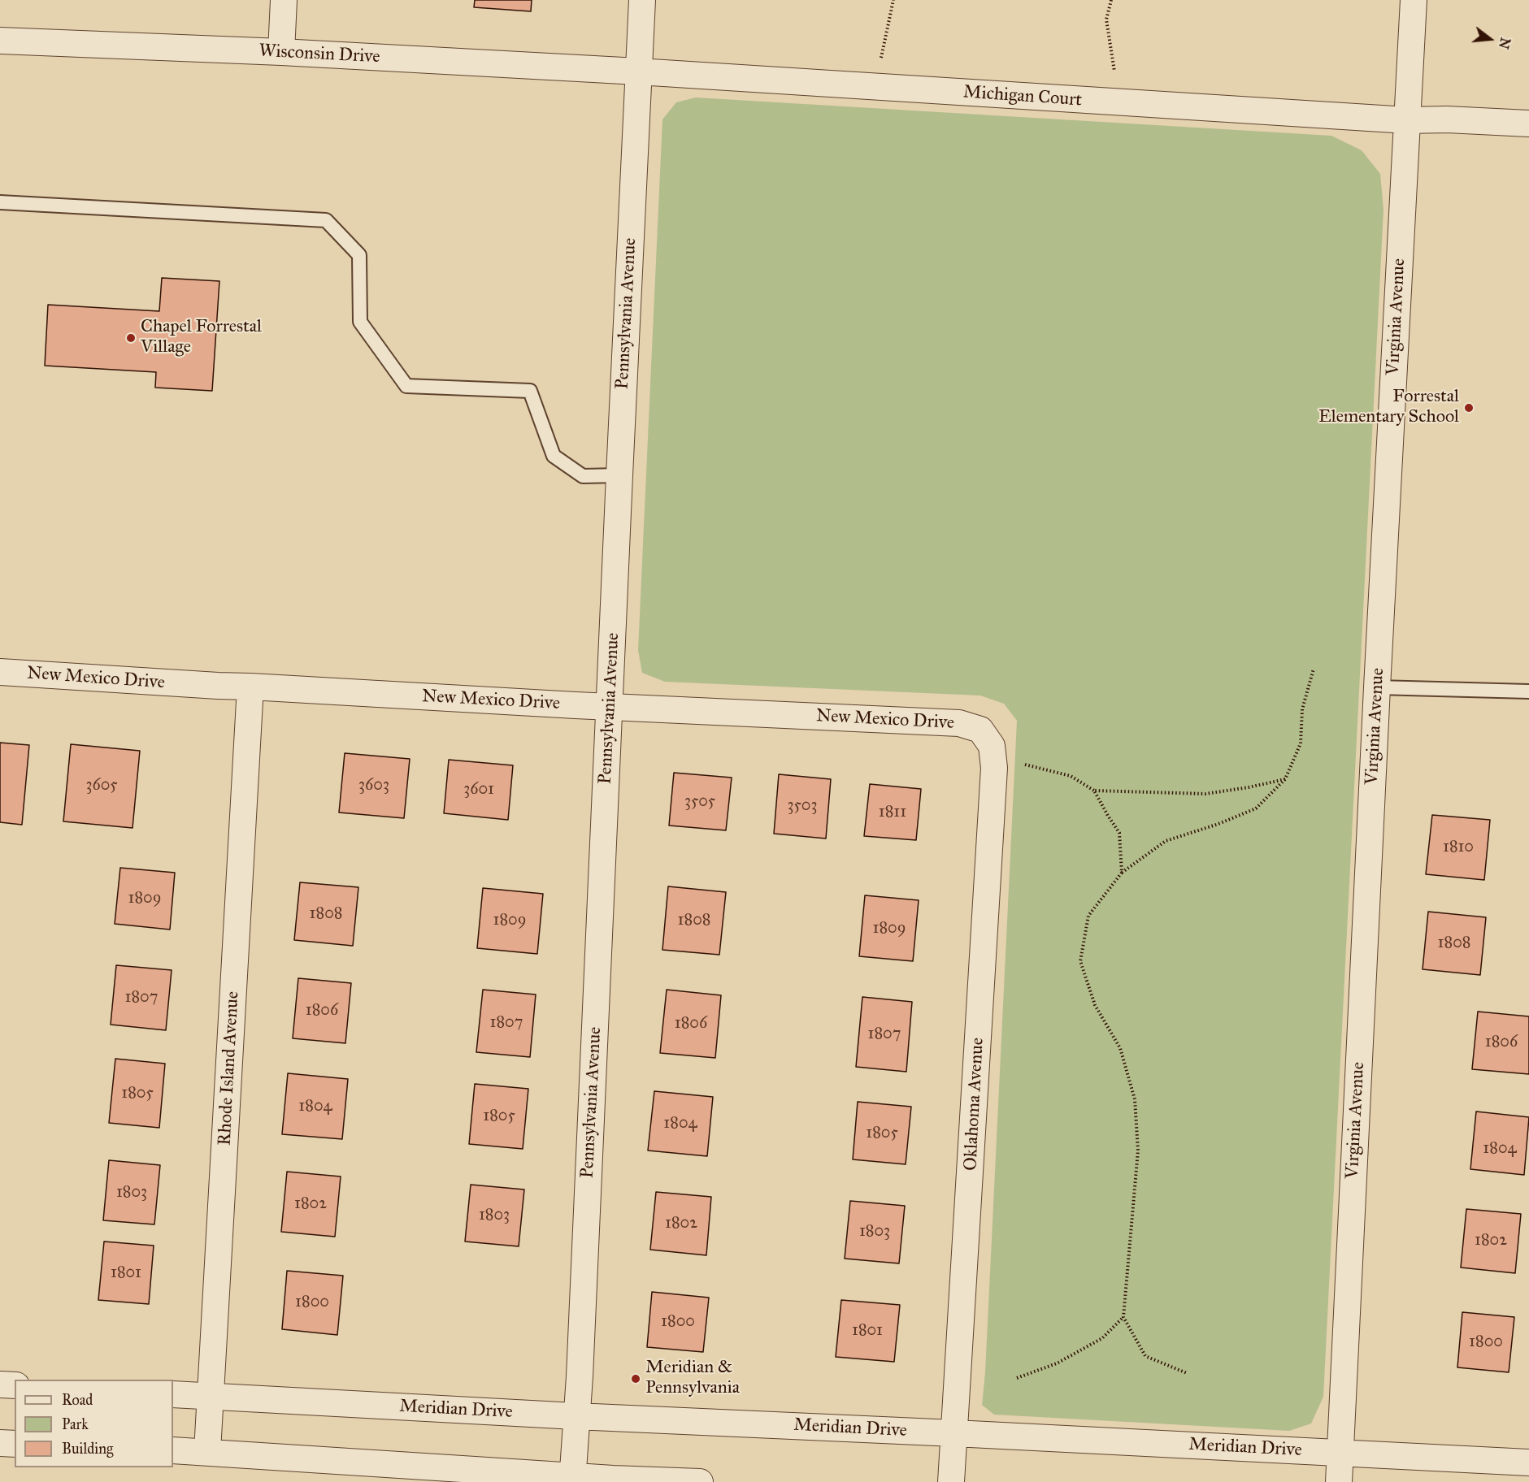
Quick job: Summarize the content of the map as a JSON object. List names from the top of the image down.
{
  "streets": {
    "street": [
      "Wisconsin Drive",
      "Michigan Court",
      "Pennsylvania Avenue",
      "Virginia Avenue",
      "New Mexico Drive",
      "Rhode Island Avenue",
      "Oklahoma Avenue",
      "Meridian Drive"
    ]
  },
  "crossings": [
    ["Wisconsin Drive", "Michigan Court"],
    ["Wisconsin Drive", "Pennsylvania Avenue"],
    ["Michigan Court", "Pennsylvania Avenue"],
    ["Michigan Court", "Virginia Avenue"],
    ["Pennsylvania Avenue", "New Mexico Drive"],
    ["Pennsylvania Avenue", "Meridian Drive"],
    ["Virginia Avenue", "Meridian Drive"],
    ["New Mexico Drive", "Rhode Island Avenue"],
    ["New Mexico Drive", "Oklahoma Avenue"],
    ["Rhode Island Avenue", "Meridian Drive"],
    ["Oklahoma Avenue", "Meridian Drive"]
  ],
  "places": ["Chapel Forrestal Village", "Forrestal Elementary School", "Meridian & Pennsylvania"],
  "house_numbers": [
    "3605",
    "3603",
    "3601",
    "3505",
    "3503",
    "1811",
    "1810",
    "1809",
    "1808",
    "1809",
    "1808",
    "1809",
    "1808",
    "1807",
    "1806",
    "1807",
    "1806",
    "1807",
    "1806",
    "1805",
    "1804",
    "1805",
    "1804",
    "1805",
    "1804",
    "1803",
    "1802",
    "1803",
    "1802",
    "1803",
    "1802",
    "1801",
    "1800",
    "1800",
    "1801",
    "1800"
  ],
  "legend": ["Road", "Park", "Building"],
  "north": "right"
}
